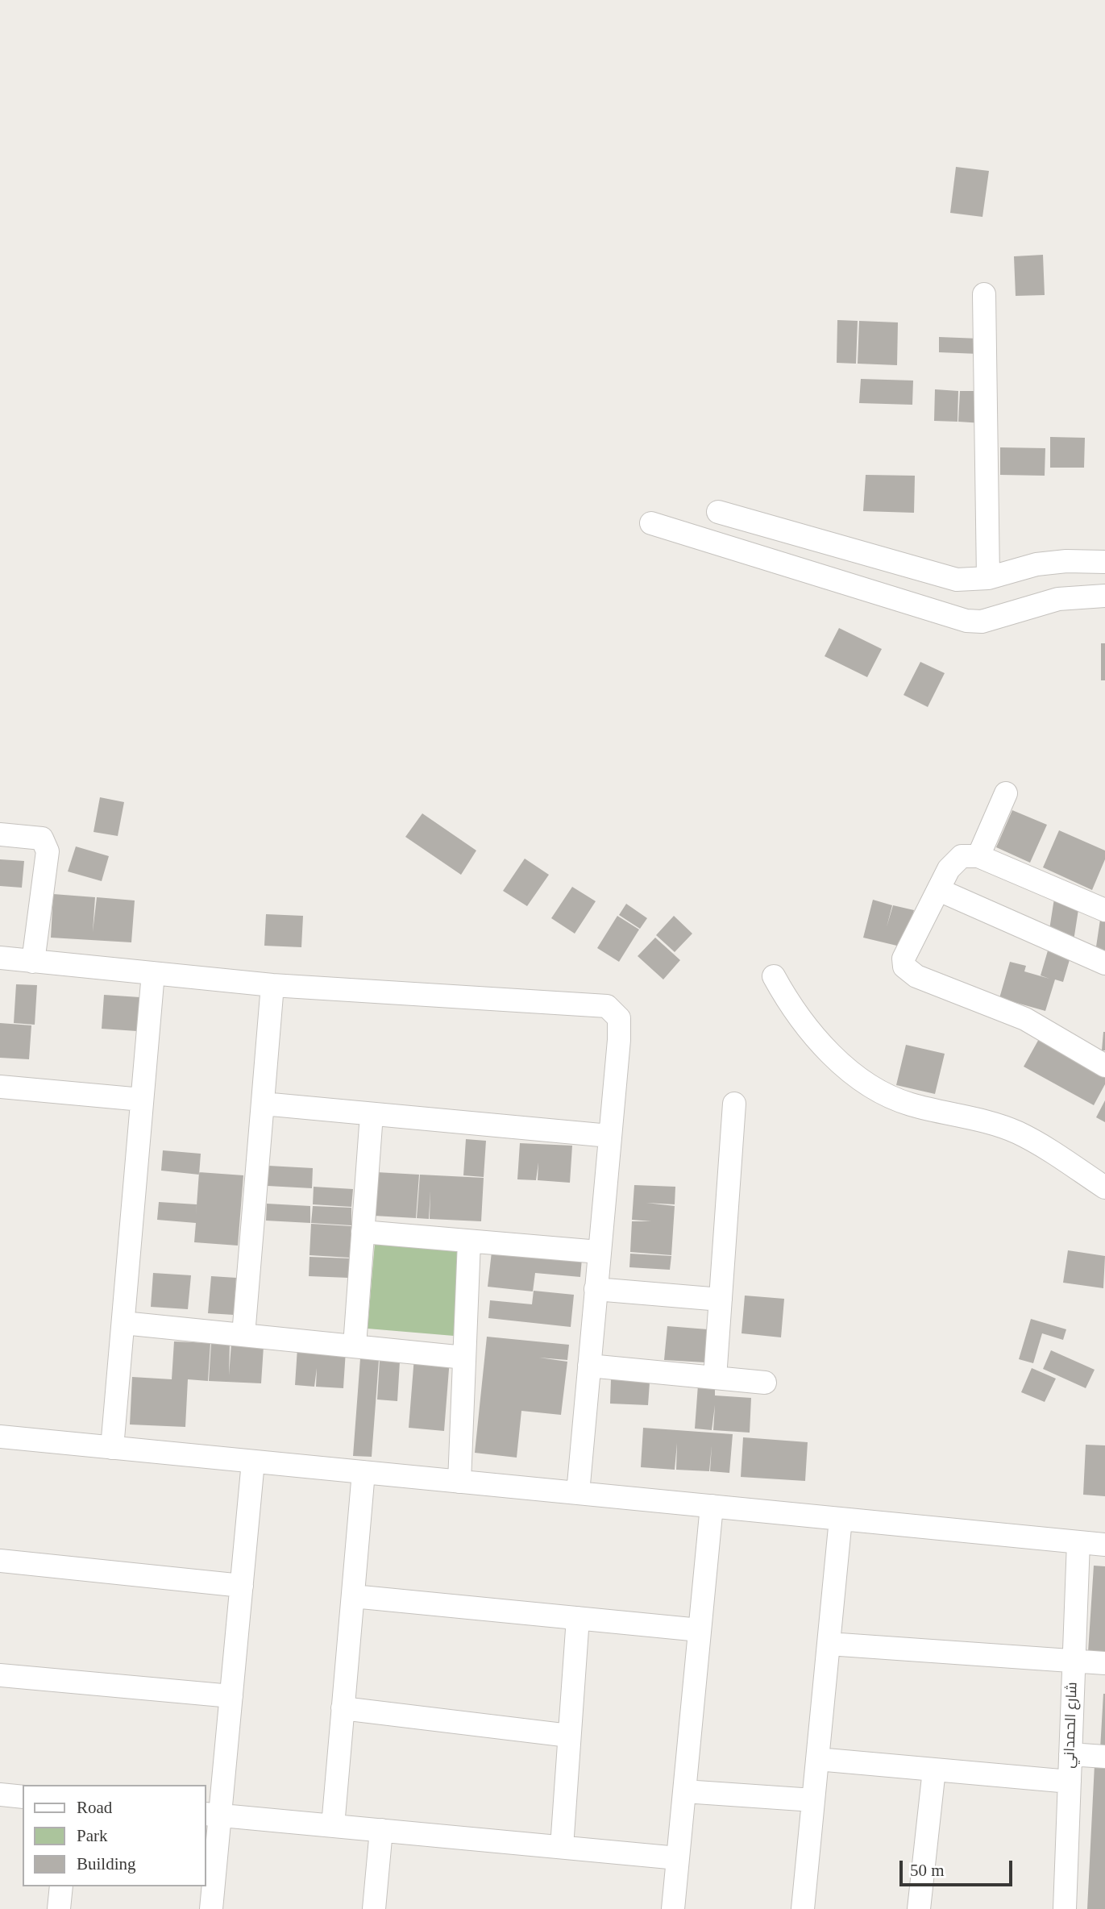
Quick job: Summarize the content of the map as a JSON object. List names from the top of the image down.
{
  "streets": {
    "street": ["شارع الحمداني"]
  },
  "legend": ["Road", "Park", "Building"],
  "scale_bar": "50 m"
}
